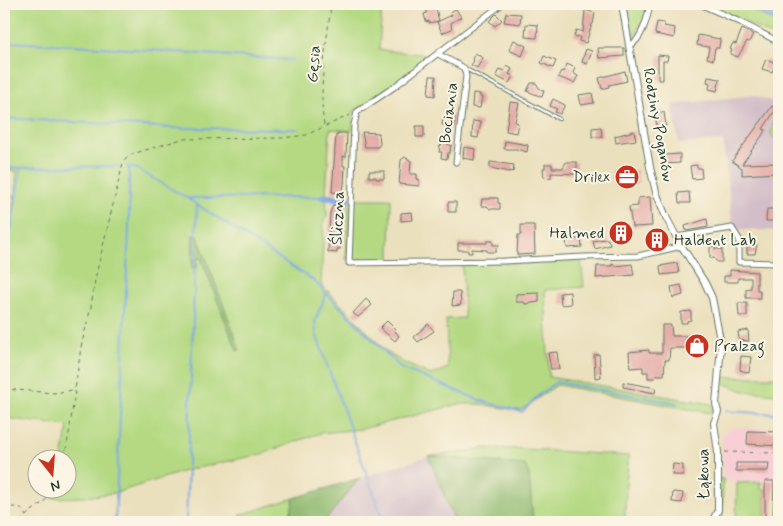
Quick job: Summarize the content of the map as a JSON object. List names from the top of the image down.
{
  "streets": {
    "street": [
      "Bociania",
      "Rodziny Poganów",
      "Śliczna",
      "Łąkowa"
    ],
    "path": ["Gęsia"]
  },
  "crossings": [
    ["Rodziny Poganów", "Śliczna"],
    ["Rodziny Poganów", "Łąkowa"]
  ],
  "places": {
    "office": ["Drilex"],
    "building": ["Halmed", "Haldent Lab"],
    "shop": ["Pralzag"]
  },
  "north": "bottom"
}
